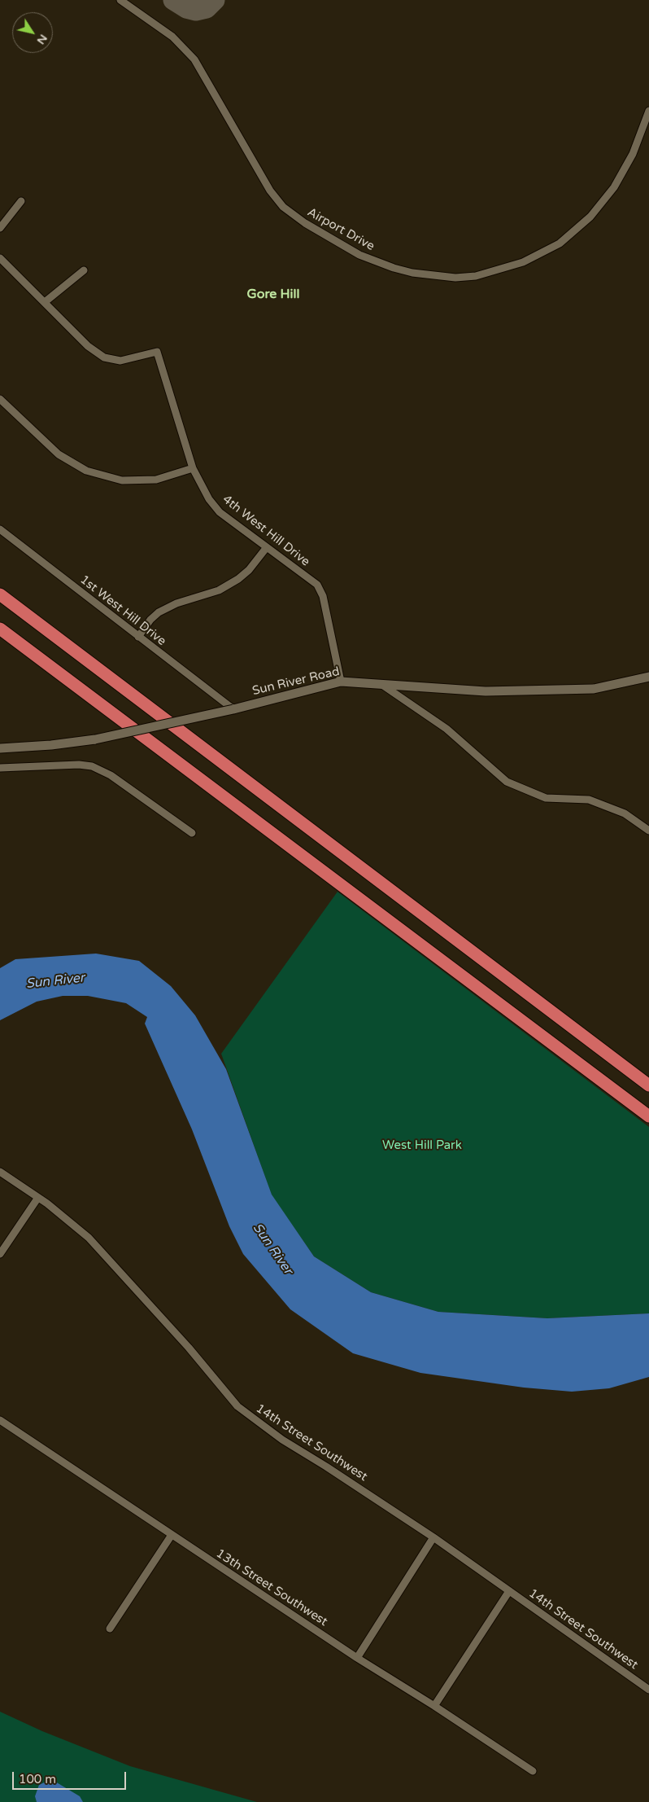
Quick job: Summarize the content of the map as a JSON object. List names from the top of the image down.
{
  "streets": {
    "street": [
      "Airport Drive",
      "4th West Hill Drive",
      "1st West Hill Drive",
      "Sun River Road",
      "14th Street Southwest",
      "13th Street Southwest"
    ]
  },
  "crossings": [
    ["4th West Hill Drive", "Sun River Road"],
    ["1st West Hill Drive", "Sun River Road"]
  ],
  "districts": ["Gore Hill"],
  "water": ["Sun River"],
  "parks": ["West Hill Park"],
  "scale_bar": "100 m",
  "north": "bottom right"
}
